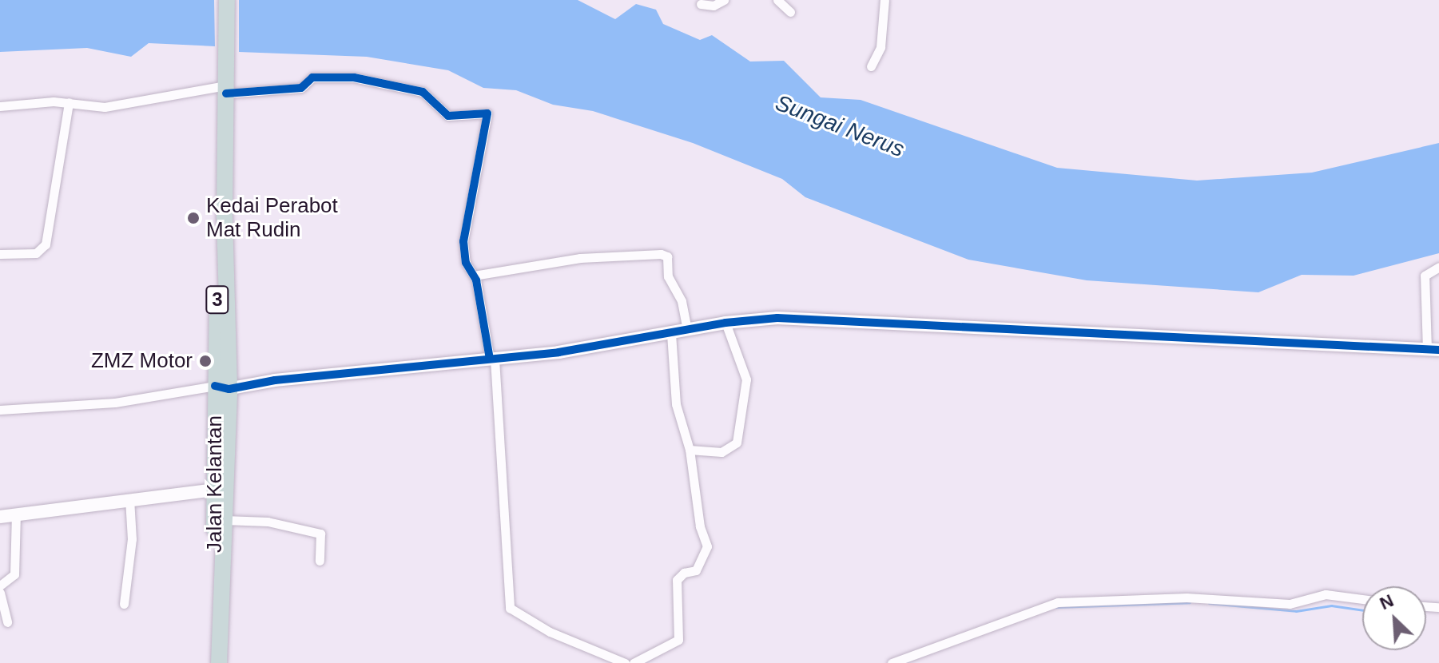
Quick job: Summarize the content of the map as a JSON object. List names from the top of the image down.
{
  "streets": {
    "highway": ["3", "Jalan Kelantan"]
  },
  "water": ["Sungai Nerus"],
  "places": ["Kedai Perabot Mat Rudin", "ZMZ Motor"],
  "north": "top left"
}
